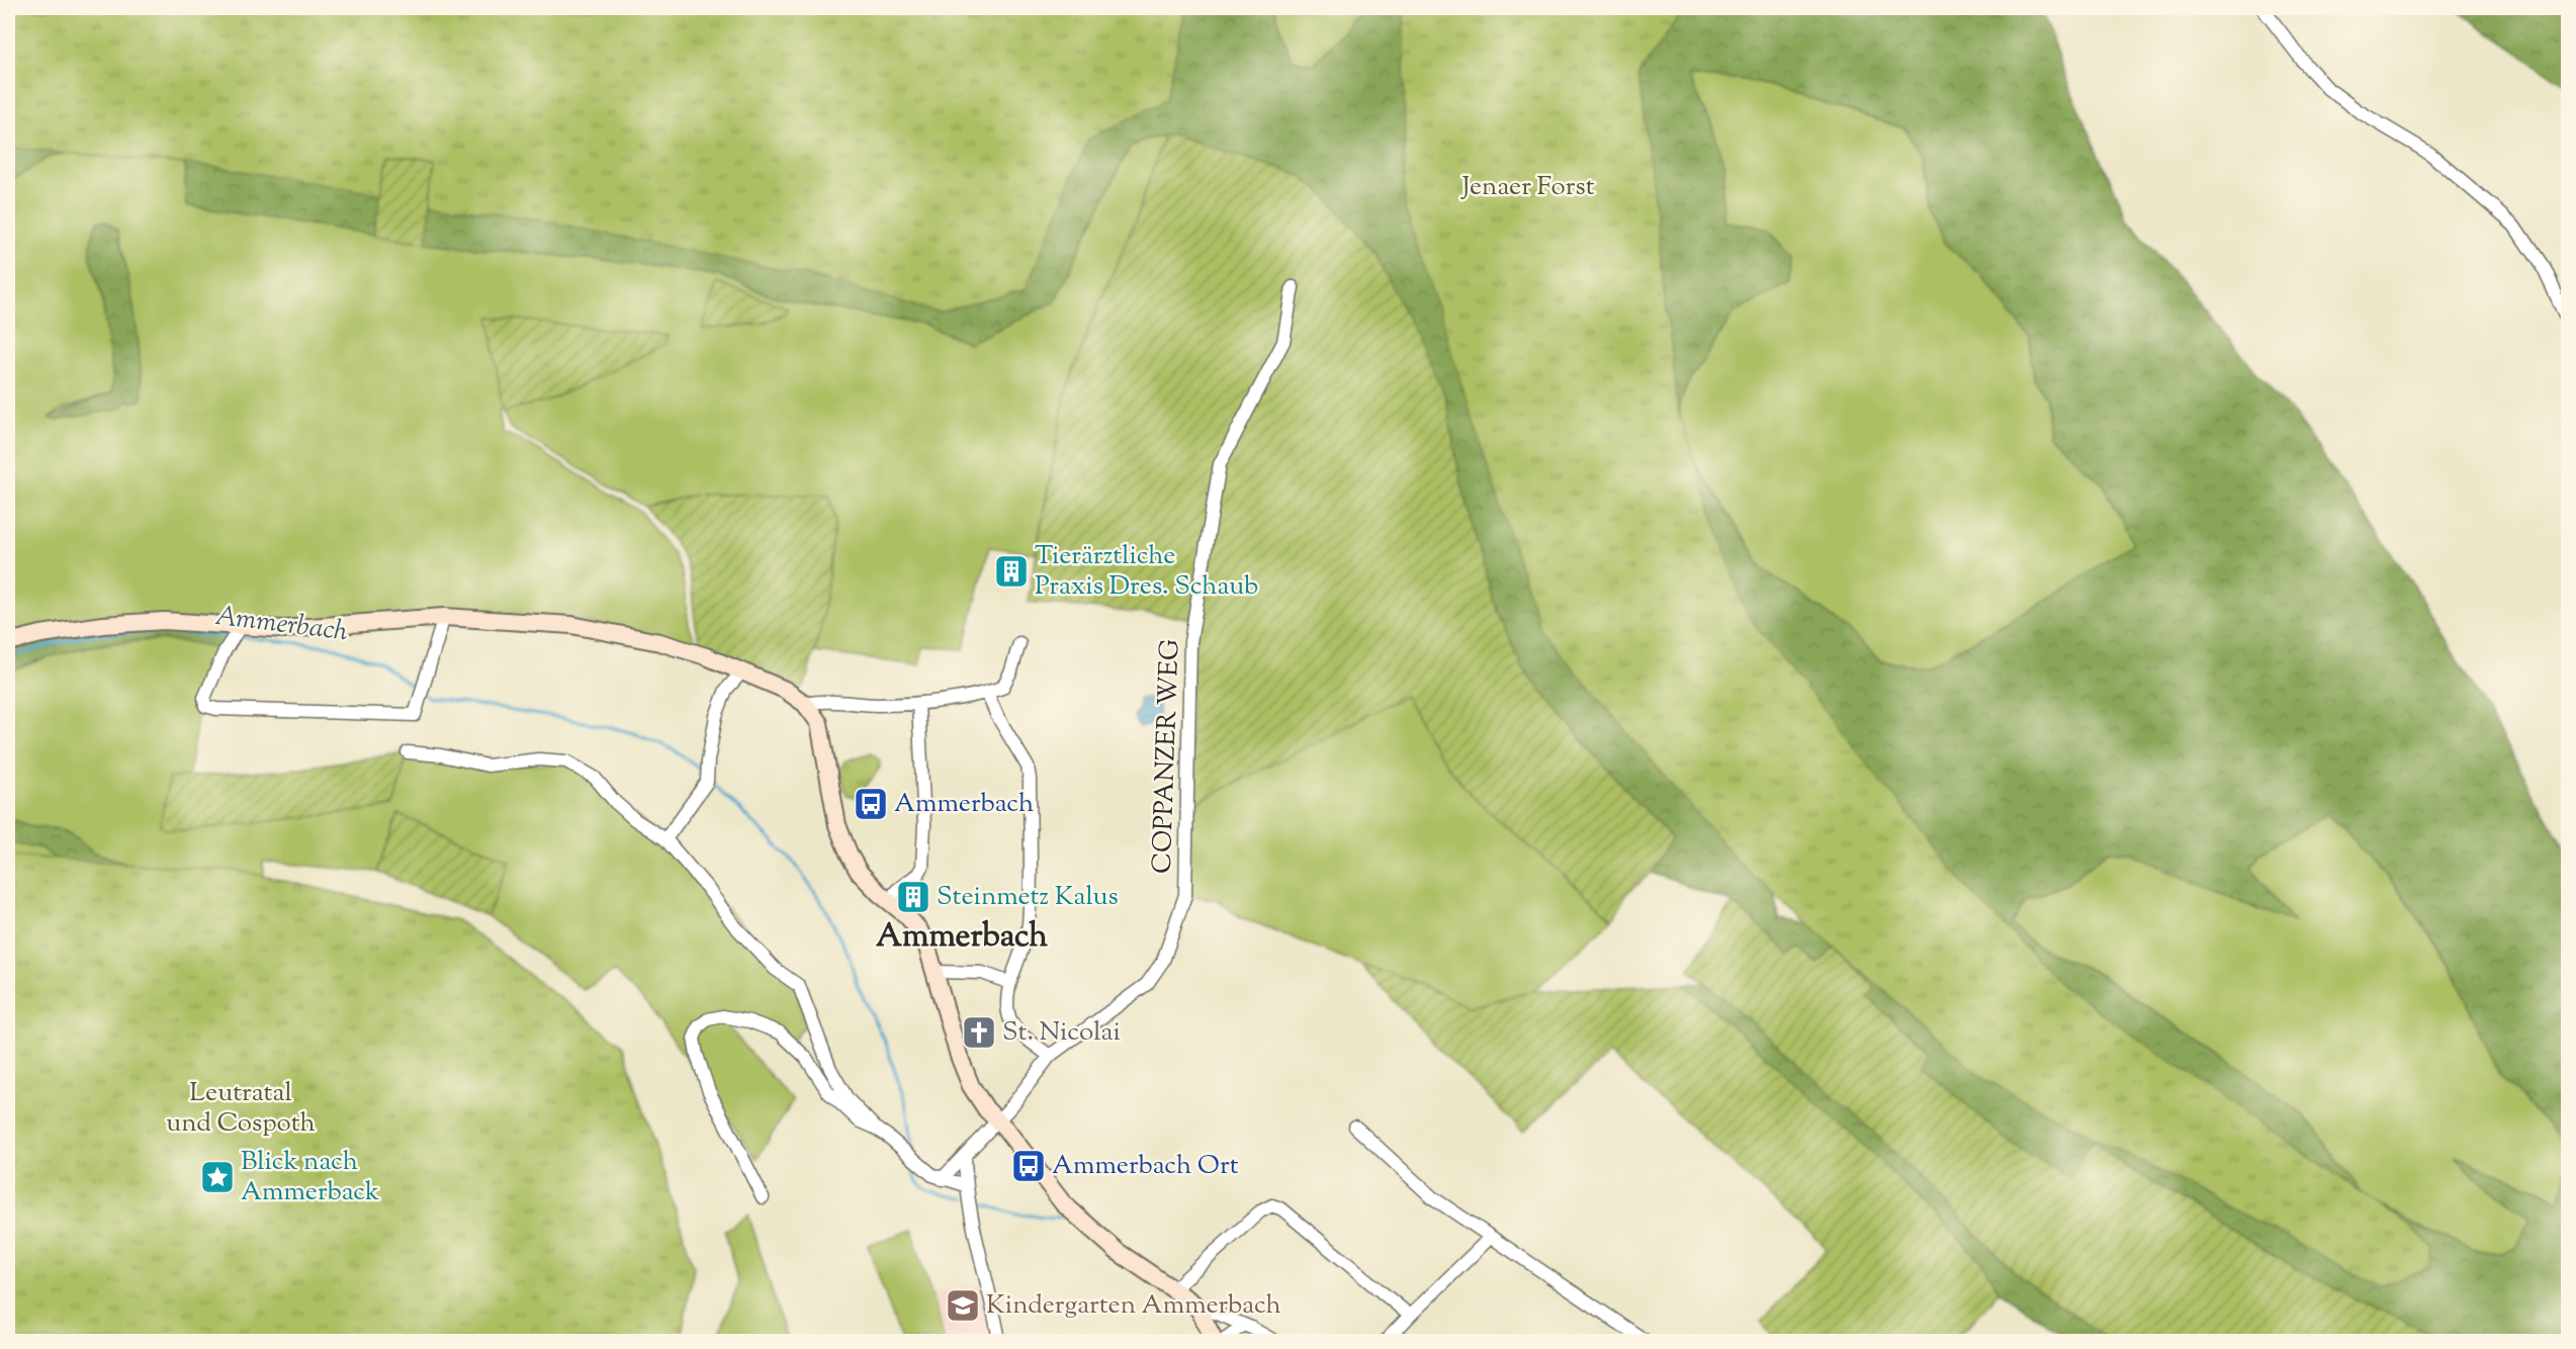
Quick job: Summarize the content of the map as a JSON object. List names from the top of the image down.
{
  "streets": {
    "street": ["COPPANZER WEG"]
  },
  "districts": ["Ammerbach"],
  "water": ["Ammerbach"],
  "parks": ["Jenaer Forst", "Leutratal und Cospoth"],
  "places": {
    "building": ["Tierärztliche Praxis Dres. Schaub", "Steinmetz Kalus"],
    "bus stop": ["Ammerbach", "Ammerbach Ort"],
    "church": ["St. Nicolai"],
    "place": ["Blick nach Ammerback"],
    "school or university": ["Kindergarten Ammerbach"]
  }
}
